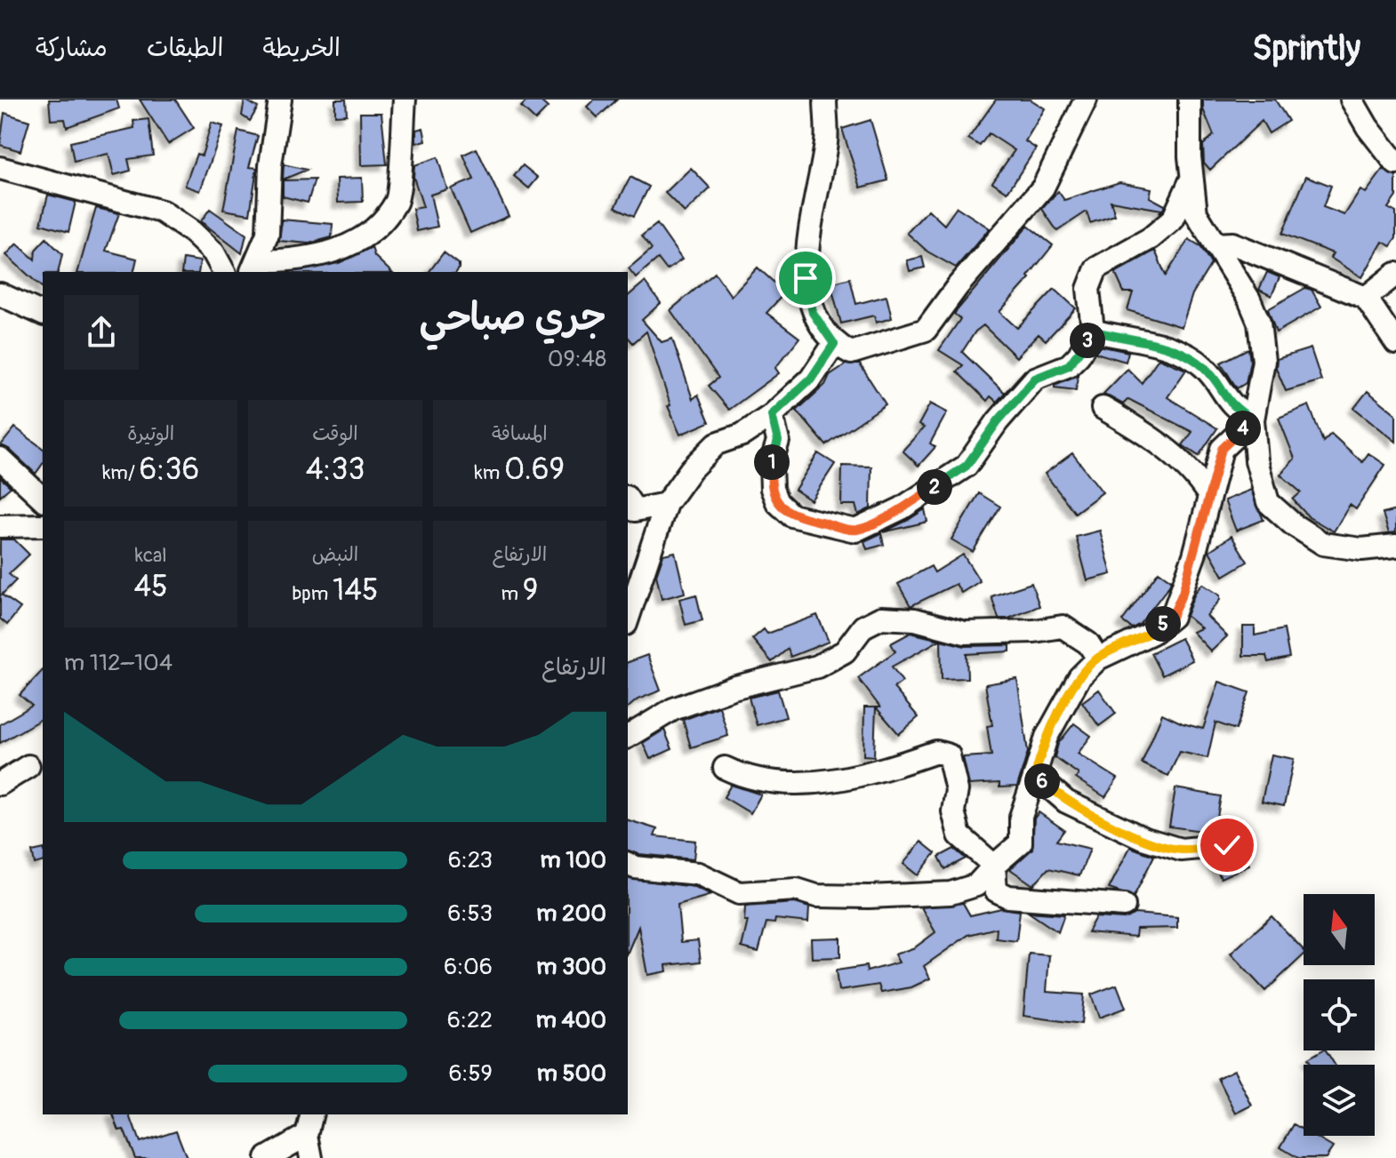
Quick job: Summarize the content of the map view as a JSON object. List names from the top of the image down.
{
  "north": "top",
  "page": {
    "header": "Sprintly",
    "nav": ["الخريطة", "الطبقات", "مشاركة"],
    "heading": ["جري صباحي", "09:48"],
    "pins": [
      "3",
      "4",
      "1",
      "2",
      "5",
      "6"
    ],
    "stats": [
      ["المسافة", "0.69 km"],
      ["الوقت", "4:33"],
      ["الوتيرة", "6:36 /km"],
      ["الارتفاع", "9 m"],
      ["النبض", "145 bpm"],
      ["kcal", "45"]
    ],
    "chart": ["الارتفاع", "104–112 m"],
    "list": [
      {
        "name": "100 m",
        "note": "6:23"
      },
      {
        "name": "200 m",
        "note": "6:53"
      },
      {
        "name": "300 m",
        "note": "6:06"
      },
      {
        "name": "400 m",
        "note": "6:22"
      },
      {
        "name": "500 m",
        "note": "6:59"
      }
    ]
  }
}
